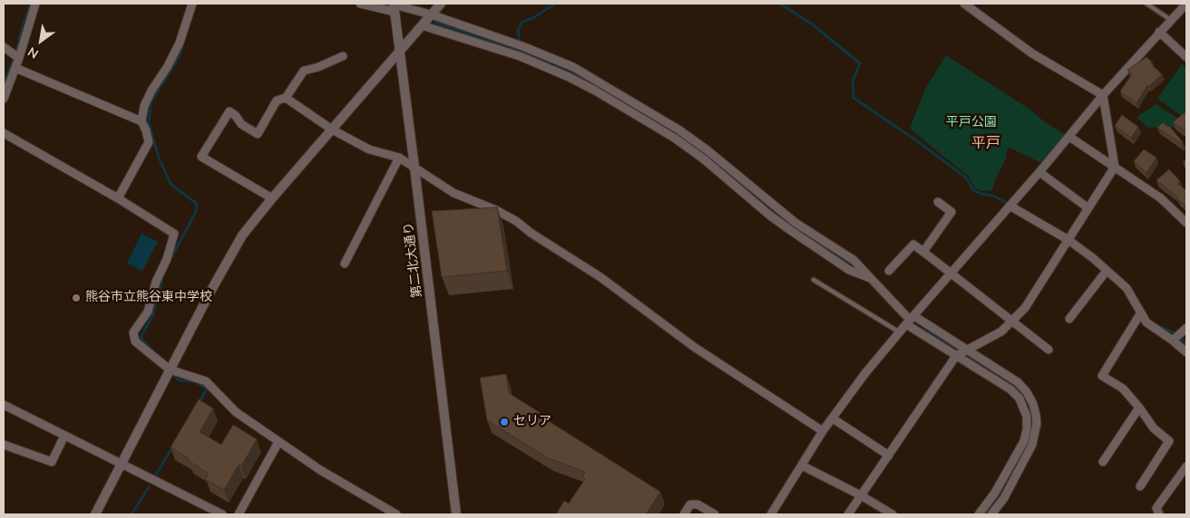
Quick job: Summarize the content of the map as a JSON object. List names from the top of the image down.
{
  "streets": {
    "street": ["第二北大通り"]
  },
  "districts": ["平戸"],
  "parks": ["平戸公園"],
  "places": ["熊谷市立熊谷東中学校", "セリア"],
  "north": "bottom left"
}
